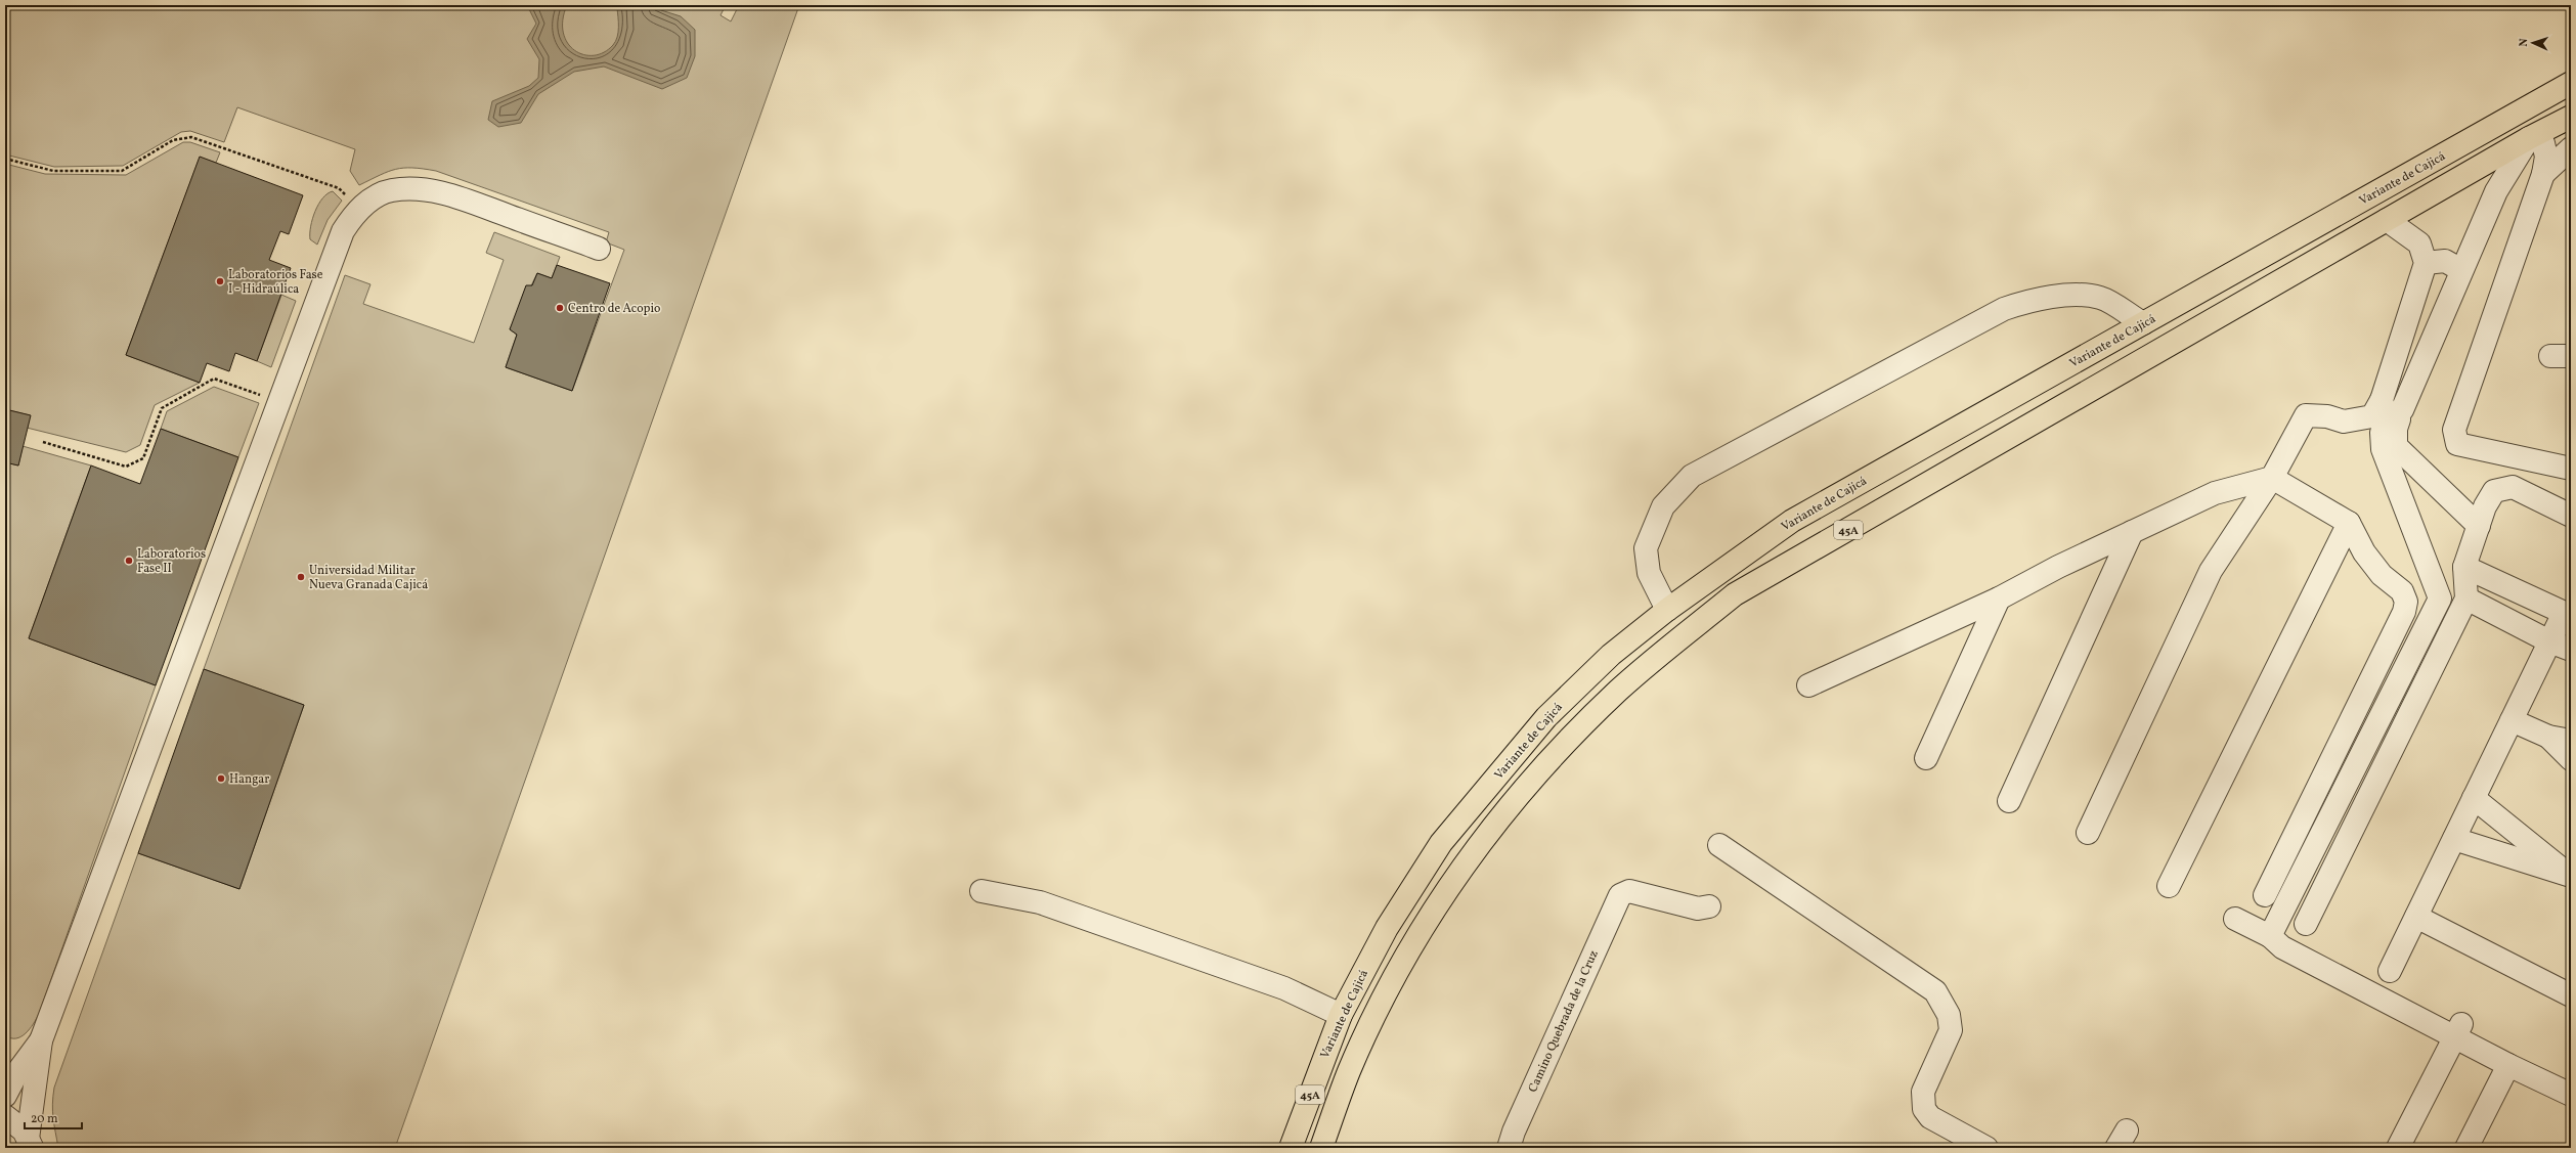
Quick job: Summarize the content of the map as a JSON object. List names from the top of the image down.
{
  "streets": {
    "highway": ["Variante de Cajicá", "45A"],
    "street": ["Camino Quebrada de la Cruz"]
  },
  "places": [
    "Laboratorios Fase I - Hidraúlica",
    "Centro de Acopio",
    "Laboratorios Fase II",
    "Universidad Militar Nueva Granada Cajicá",
    "Hangar"
  ],
  "scale_bar": "20 m",
  "north": "left"
}
